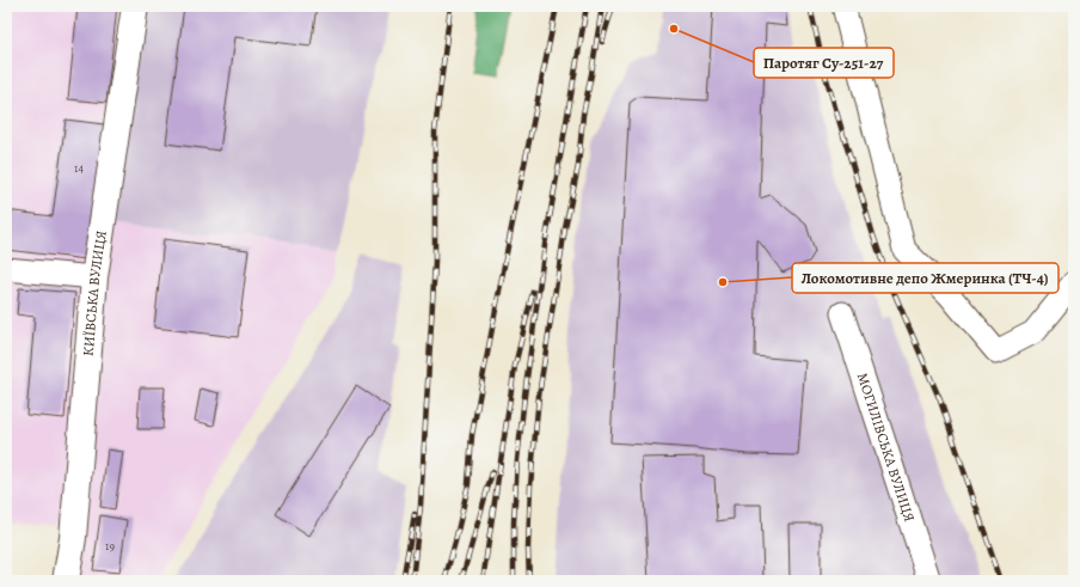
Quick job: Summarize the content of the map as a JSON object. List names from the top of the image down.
{
  "streets": {
    "street": ["КИЇВСЬКА ВУЛИЦЯ", "МОГИЛІВСЬКА ВУЛИЦЯ"]
  },
  "places": ["Паротяг Су-251-27", "Локомотивне депо Жмеринка (ТЧ-4)"],
  "house_numbers": ["14", "19"]
}
